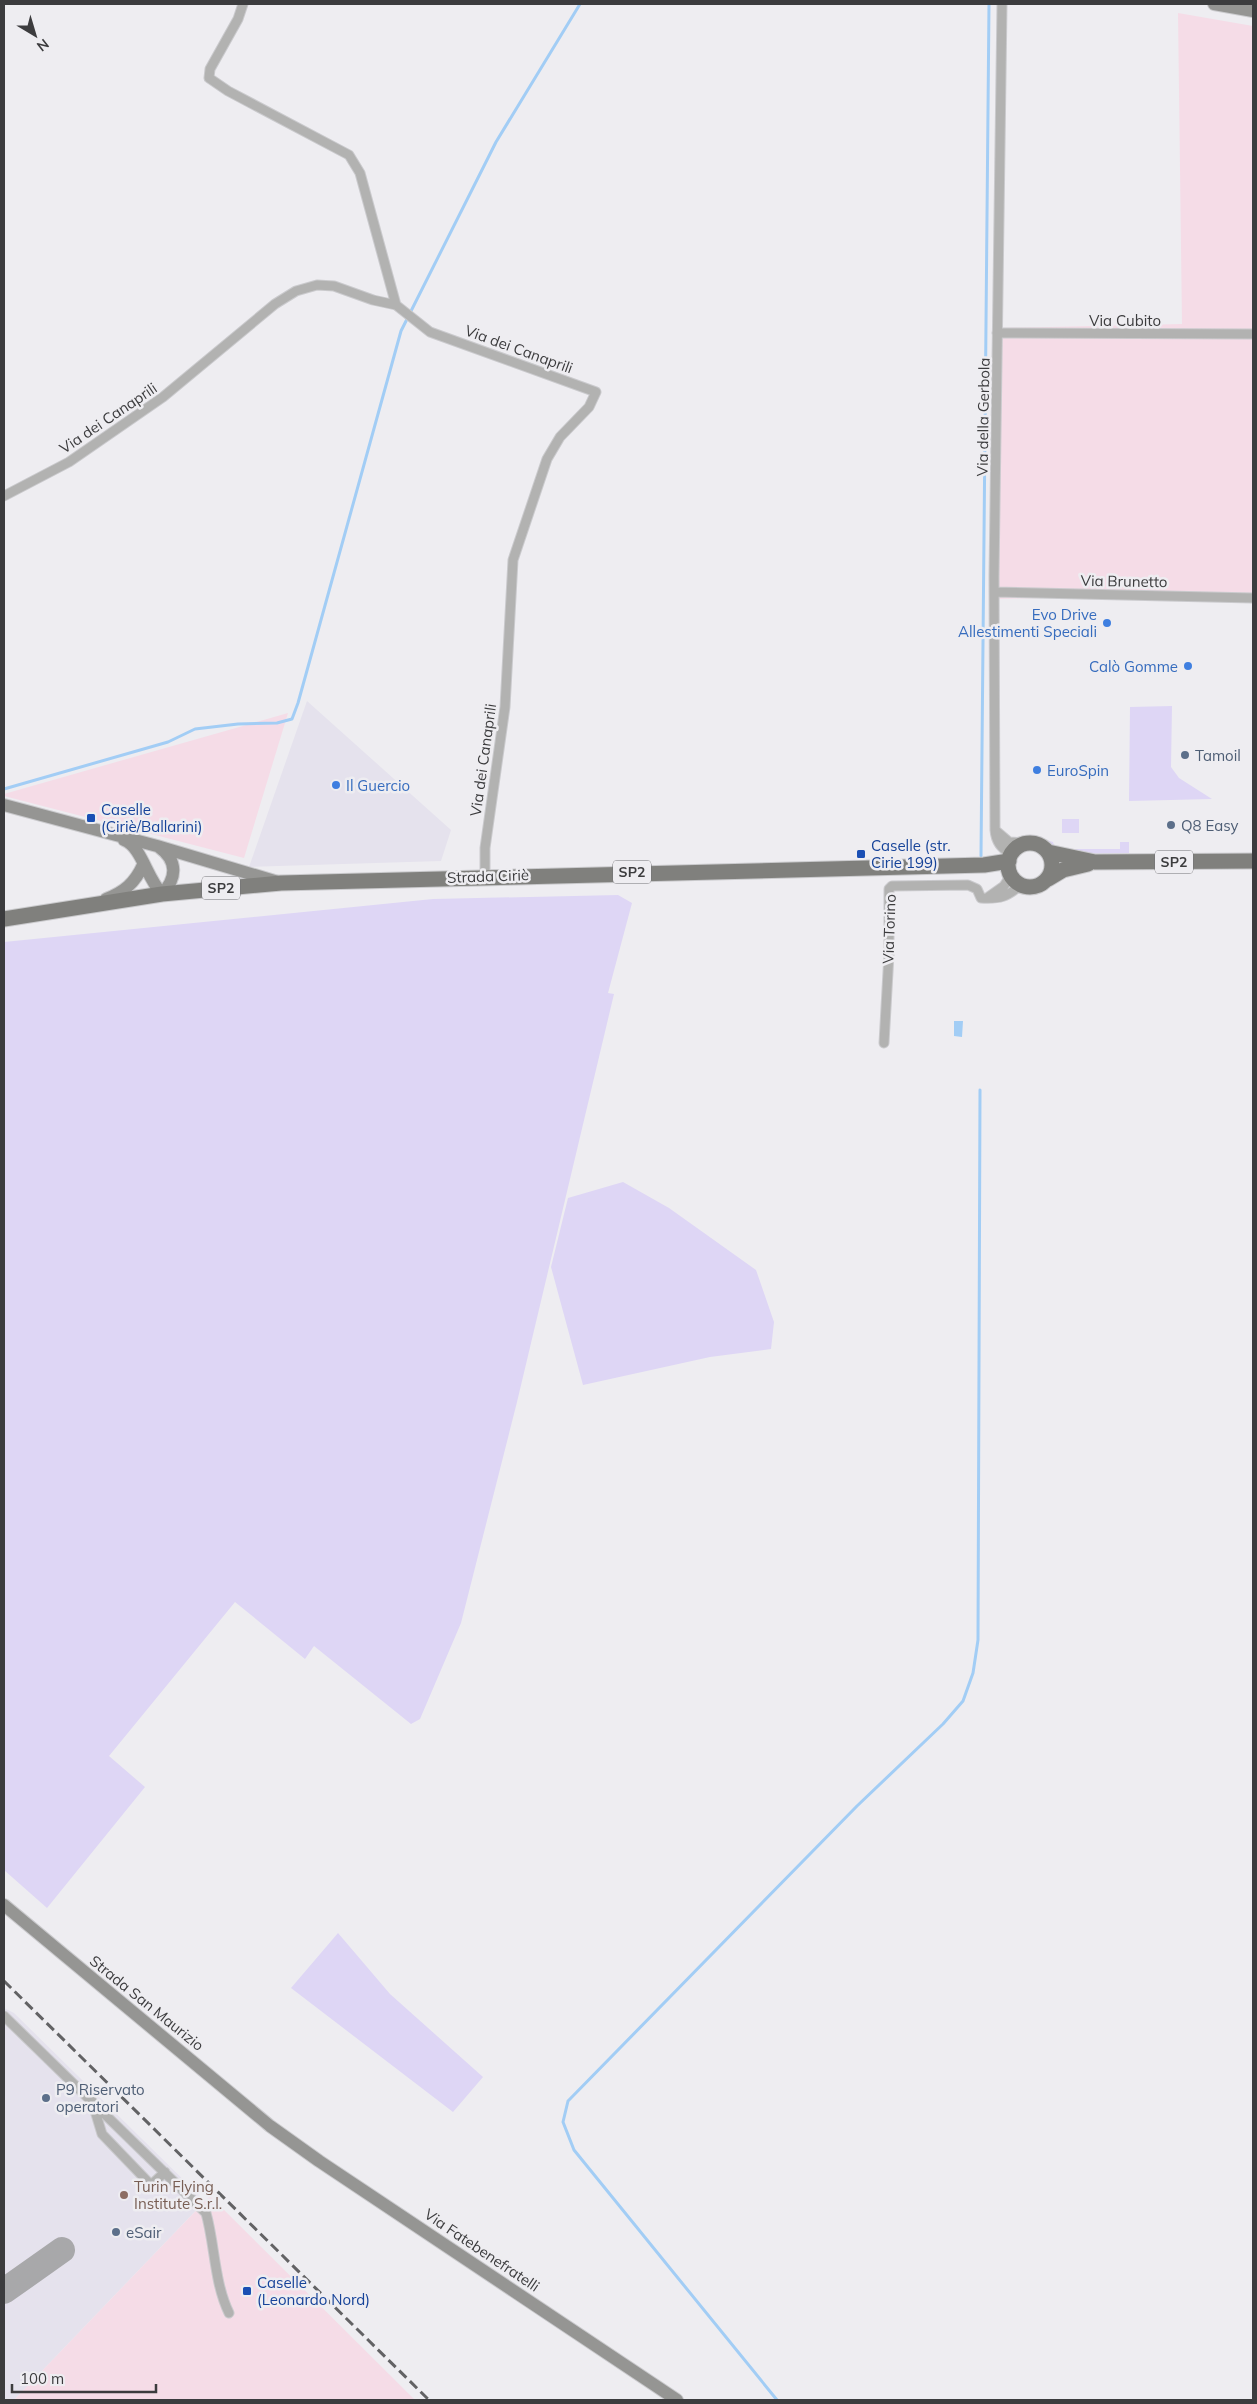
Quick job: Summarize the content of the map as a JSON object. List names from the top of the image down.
{
  "streets": {
    "main road": [
      "SP2",
      "Strada Ciriè",
      "Strada San Maurizio",
      "Via Fatebenefratelli"
    ],
    "street": [
      "Via Cubito",
      "Via dei Canaprili",
      "Via della Gerbola",
      "Via Brunetto",
      "Via Torino"
    ]
  },
  "crossings": [
    ["Via Cubito", "Via della Gerbola"],
    ["Via dei Canaprili", "Strada Ciriè"],
    ["Via della Gerbola", "Via Brunetto"],
    ["Via della Gerbola", "SP2"],
    ["Via della Gerbola", "Strada Ciriè"],
    ["SP2", "Strada Ciriè"],
    ["Strada San Maurizio", "Via Fatebenefratelli"]
  ],
  "places": {
    "other": [
      "Evo Drive Allestimenti Speciali",
      "Calò Gomme",
      "Tamoil",
      "EuroSpin",
      "Il Guercio",
      "Q8 Easy",
      "P9 Riservato operatori",
      "Turin Flying Institute S.r.l.",
      "eSair"
    ],
    "transit": ["Caselle (Ciriè/Ballarini)", "Caselle (str. Cirie 199)", "Caselle (Leonardo Nord)"]
  },
  "scale_bar": "100 m",
  "north": "bottom right"
}
